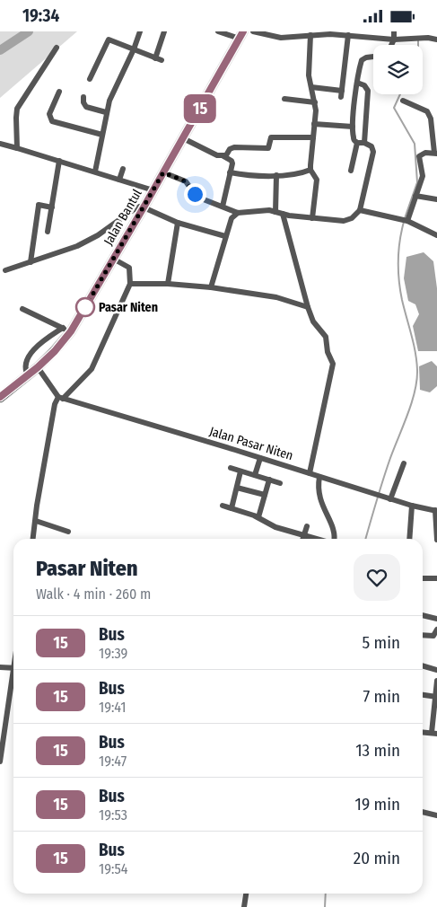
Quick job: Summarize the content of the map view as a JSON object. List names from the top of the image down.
{
  "streets": {
    "main road": ["Jalan Bantul"],
    "street": ["Jalan Pasar Niten"]
  },
  "places": ["Pasar Niten"],
  "lines": ["bus line 15"],
  "page": {
    "status": "19:34",
    "on_map": "15",
    "heading": ["Pasar Niten", "Walk · 4 min · 260 m"],
    "list": [
      {
        "mark": "15",
        "name": "Bus",
        "note": "19:39",
        "value": "5 min"
      },
      {
        "mark": "15",
        "name": "Bus",
        "note": "19:41",
        "value": "7 min"
      },
      {
        "mark": "15",
        "name": "Bus",
        "note": "19:47",
        "value": "13 min"
      },
      {
        "mark": "15",
        "name": "Bus",
        "note": "19:53",
        "value": "19 min"
      },
      {
        "mark": "15",
        "name": "Bus",
        "note": "19:54",
        "value": "20 min"
      }
    ]
  }
}
